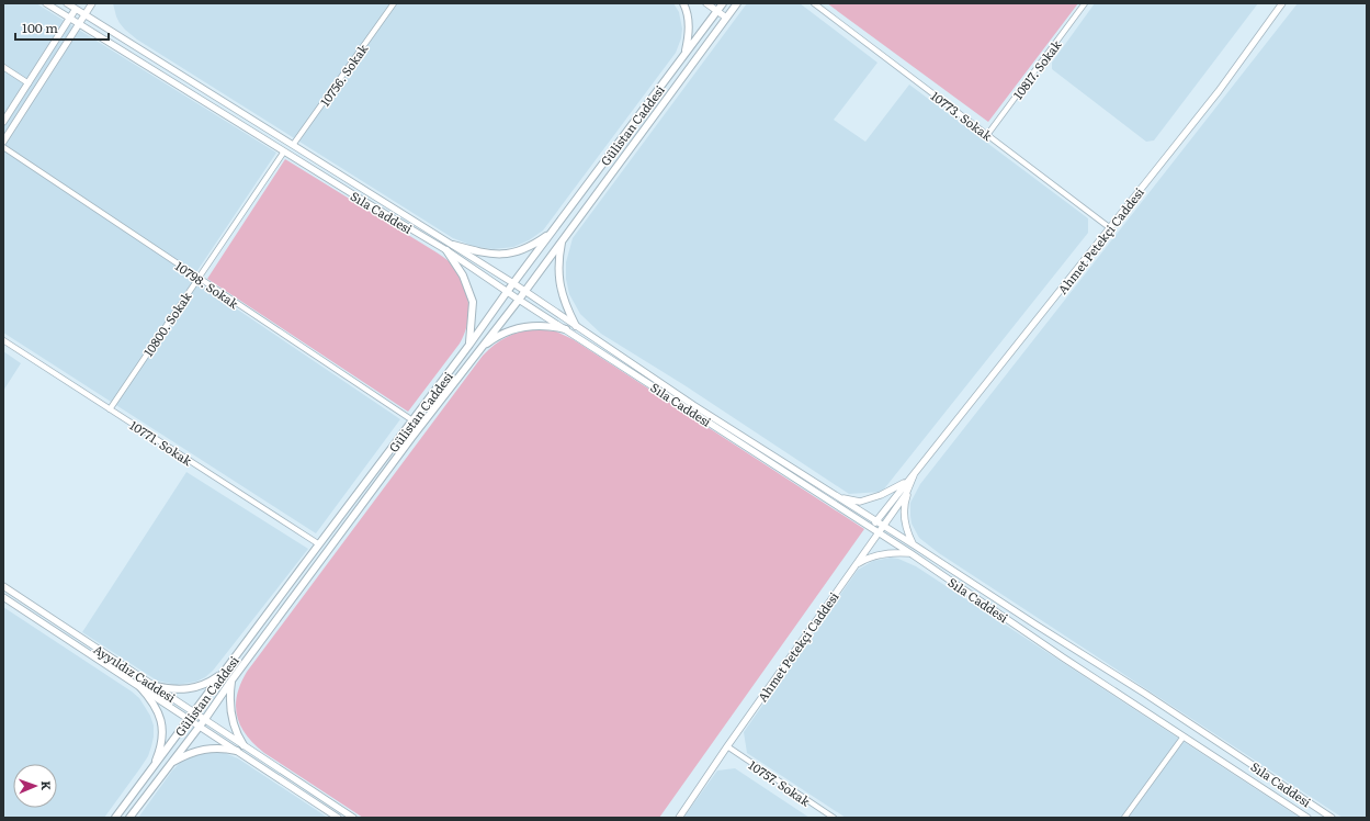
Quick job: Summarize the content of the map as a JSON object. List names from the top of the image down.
{
  "streets": {
    "main road": ["Gülistan Caddesi"],
    "street": [
      "10817. Sokak",
      "10756. Sokak",
      "10773. Sokak",
      "Sıla Caddesi",
      "Ahmet Petekçi Caddesi",
      "10798. Sokak",
      "10800. Sokak",
      "10771. Sokak",
      "Ayyıldız Caddesi",
      "10757. Sokak"
    ]
  },
  "crossings": [
    ["10817. Sokak", "10773. Sokak"],
    ["10756. Sokak", "Sıla Caddesi"],
    ["10773. Sokak", "Ahmet Petekçi Caddesi"],
    ["Gülistan Caddesi", "Sıla Caddesi"],
    ["Gülistan Caddesi", "10798. Sokak"],
    ["Gülistan Caddesi", "10771. Sokak"],
    ["Gülistan Caddesi", "Ayyıldız Caddesi"],
    ["Sıla Caddesi", "Ahmet Petekçi Caddesi"],
    ["Sıla Caddesi", "10800. Sokak"],
    ["Ahmet Petekçi Caddesi", "10757. Sokak"],
    ["10798. Sokak", "10800. Sokak"],
    ["10800. Sokak", "10771. Sokak"]
  ],
  "scale_bar": "100 m",
  "north": "right"
}
